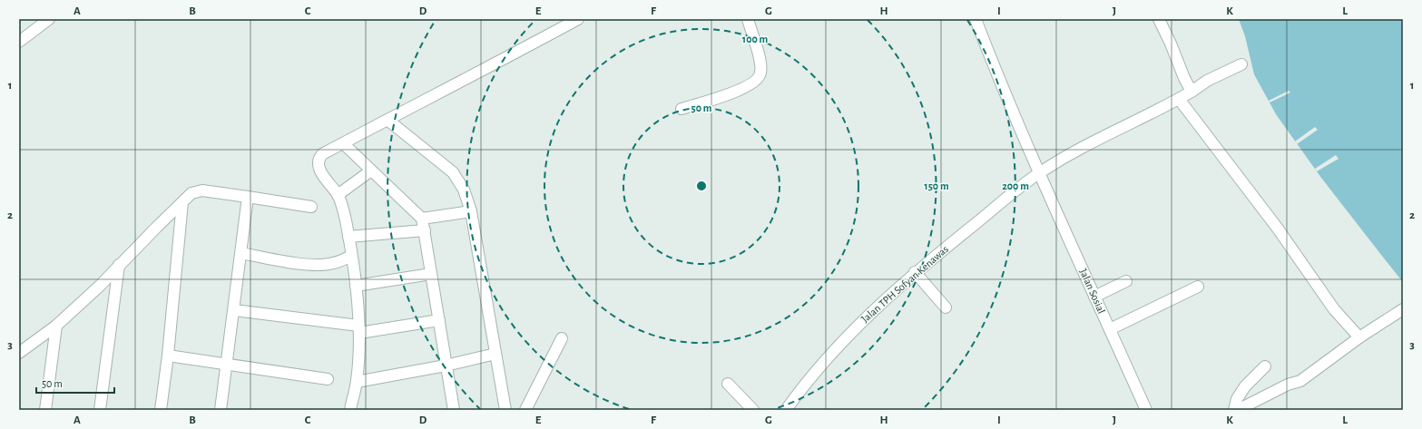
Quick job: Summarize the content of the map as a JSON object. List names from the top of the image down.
{
  "streets": {
    "street": ["Jalan TPH Sofyan Kenawas", "Jalan Sosial"]
  },
  "crossings": [
    ["Jalan TPH Sofyan Kenawas", "Jalan Sosial"]
  ],
  "scale_bar": "50 m",
  "grid": {
    "columns": [
      "A",
      "B",
      "C",
      "D",
      "E",
      "F",
      "G",
      "H",
      "I",
      "J",
      "K",
      "L"
    ],
    "rows": ["1", "2", "3"]
  },
  "rings": [
    "100 m",
    "50 m",
    "150 m",
    "200 m"
  ]
}
